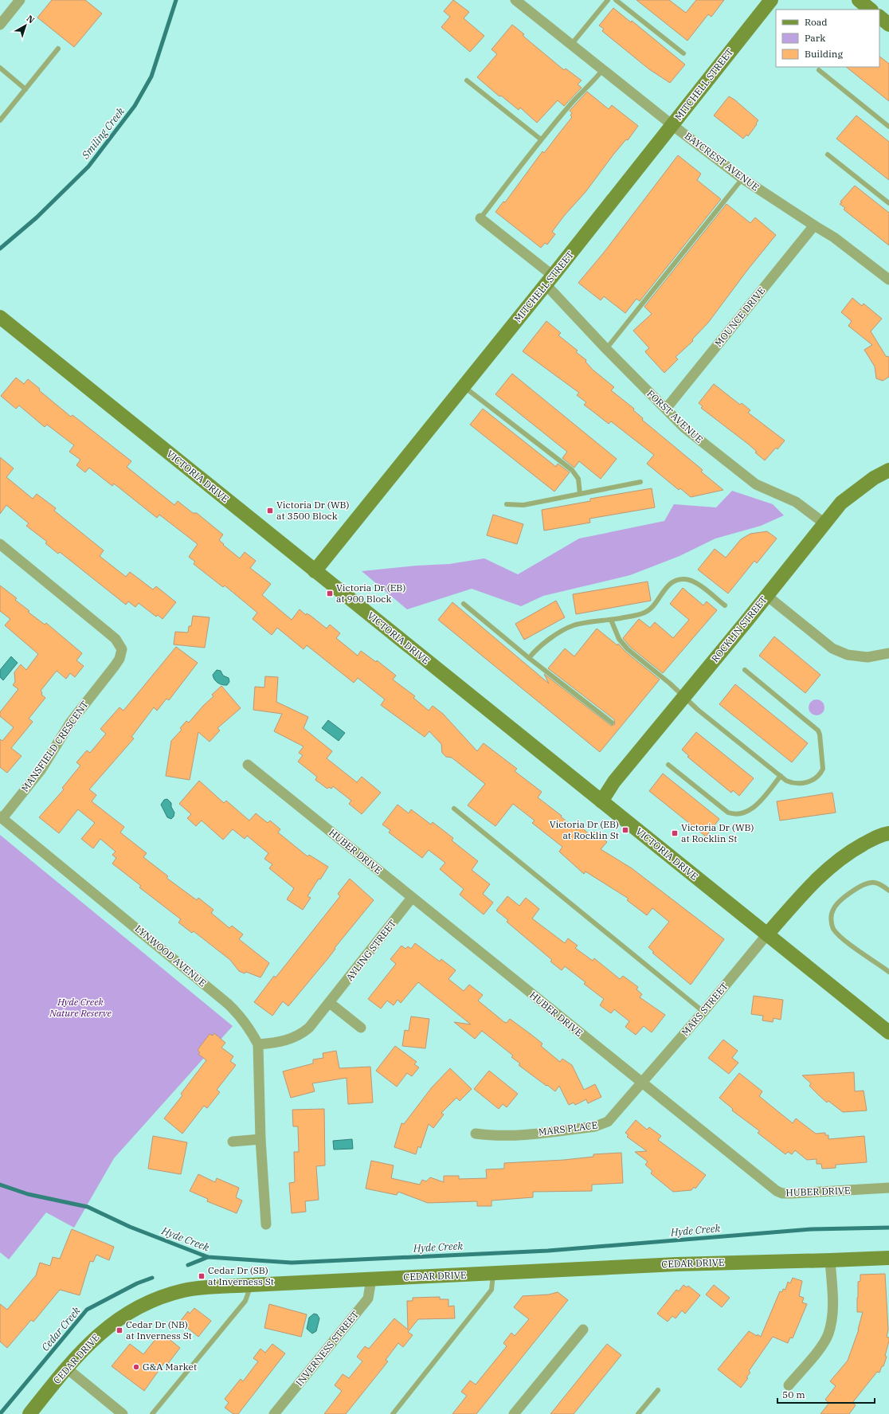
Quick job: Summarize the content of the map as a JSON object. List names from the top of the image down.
{
  "streets": {
    "street": [
      "MITCHELL STREET",
      "BAYCREST AVENUE",
      "MOUNCE DRIVE",
      "FORST AVENUE",
      "VICTORIA DRIVE",
      "ROCKLIN STREET",
      "MANSFIELD CRESCENT",
      "HUBER DRIVE",
      "AYLING STREET",
      "LYNWOOD AVENUE",
      "MARS STREET",
      "MARS PLACE",
      "CEDAR DRIVE",
      "INVERNESS STREET"
    ]
  },
  "crossings": [
    ["MITCHELL STREET", "BAYCREST AVENUE"],
    ["MITCHELL STREET", "FORST AVENUE"],
    ["MITCHELL STREET", "VICTORIA DRIVE"],
    ["BAYCREST AVENUE", "MOUNCE DRIVE"],
    ["MOUNCE DRIVE", "FORST AVENUE"],
    ["FORST AVENUE", "ROCKLIN STREET"],
    ["VICTORIA DRIVE", "ROCKLIN STREET"],
    ["VICTORIA DRIVE", "MARS STREET"],
    ["MANSFIELD CRESCENT", "LYNWOOD AVENUE"],
    ["HUBER DRIVE", "AYLING STREET"],
    ["HUBER DRIVE", "MARS STREET"],
    ["HUBER DRIVE", "MARS PLACE"],
    ["AYLING STREET", "LYNWOOD AVENUE"],
    ["MARS STREET", "MARS PLACE"],
    ["CEDAR DRIVE", "INVERNESS STREET"]
  ],
  "water": ["Smiling Creek", "Hyde Creek", "Cedar Creek"],
  "parks": ["Hyde Creek Nature Reserve"],
  "places": {
    "transit": [
      "Victoria Dr (WB) at 3500 Block",
      "Victoria Dr (EB) at 900 Block",
      "Victoria Dr (EB) at Rocklin St",
      "Victoria Dr (WB) at Rocklin St",
      "Cedar Dr (SB) at Inverness St",
      "Cedar Dr (NB) at Inverness St"
    ],
    "other": ["G&A Market"]
  },
  "legend": ["Road", "Park", "Building"],
  "scale_bar": "50 m",
  "north": "top right"
}
